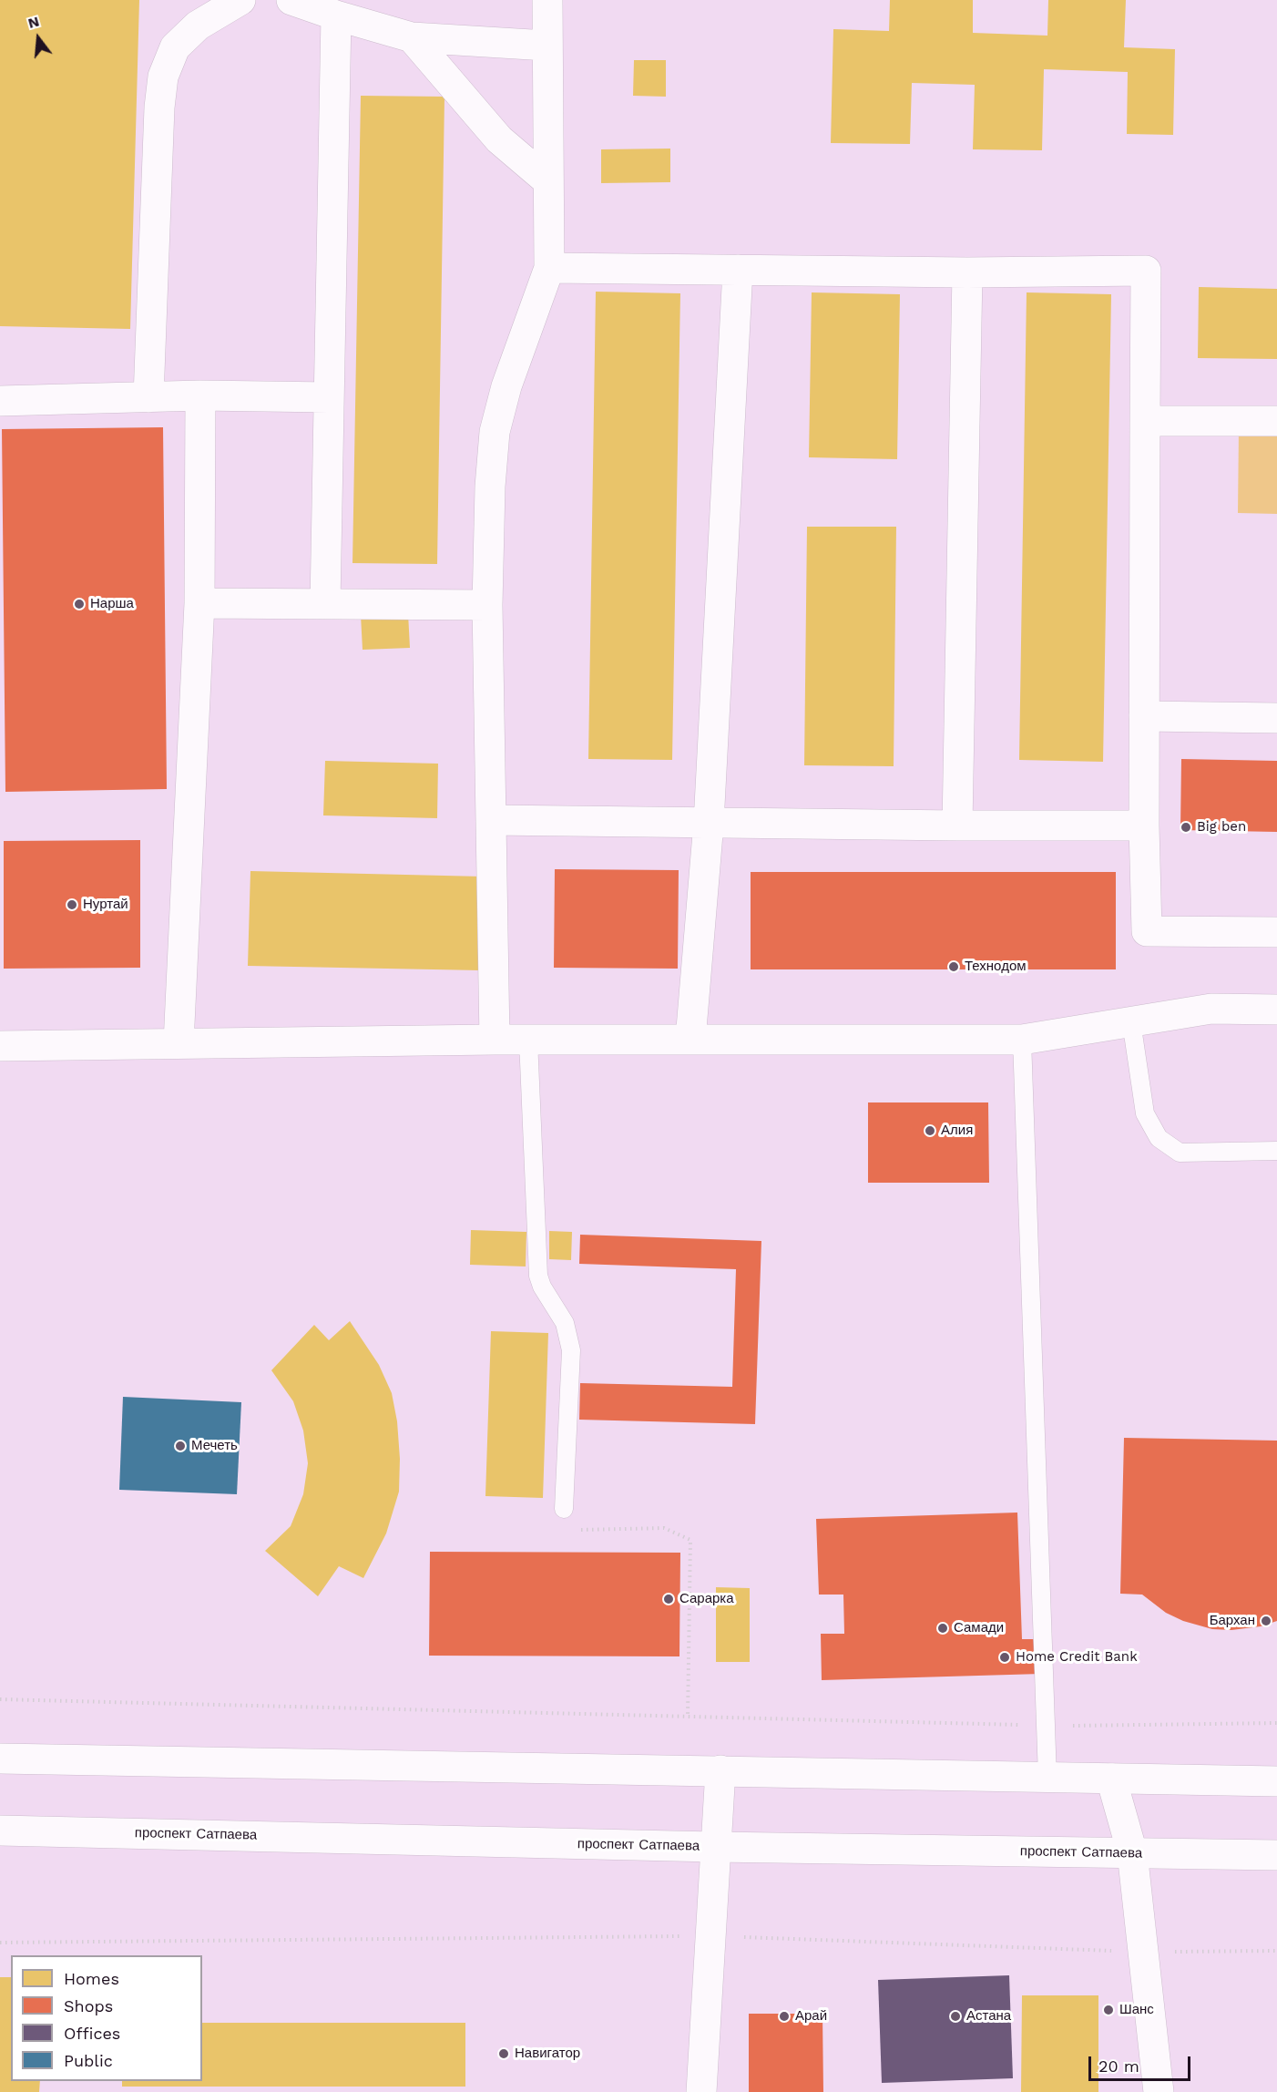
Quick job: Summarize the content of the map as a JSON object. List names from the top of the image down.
{
  "streets": {
    "street": ["проспект Сатпаева"]
  },
  "places": [
    "Нарша",
    "Big ben",
    "Нуртай",
    "Технодом",
    "Алия",
    "Мечеть",
    "Сарарка",
    "Бархан",
    "Самади",
    "Home Credit Bank",
    "Шанс",
    "Арай",
    "Астана",
    "Навигатор"
  ],
  "legend": [
    "Homes",
    "Shops",
    "Offices",
    "Public"
  ],
  "scale_bar": "20 m",
  "north": "top"
}
